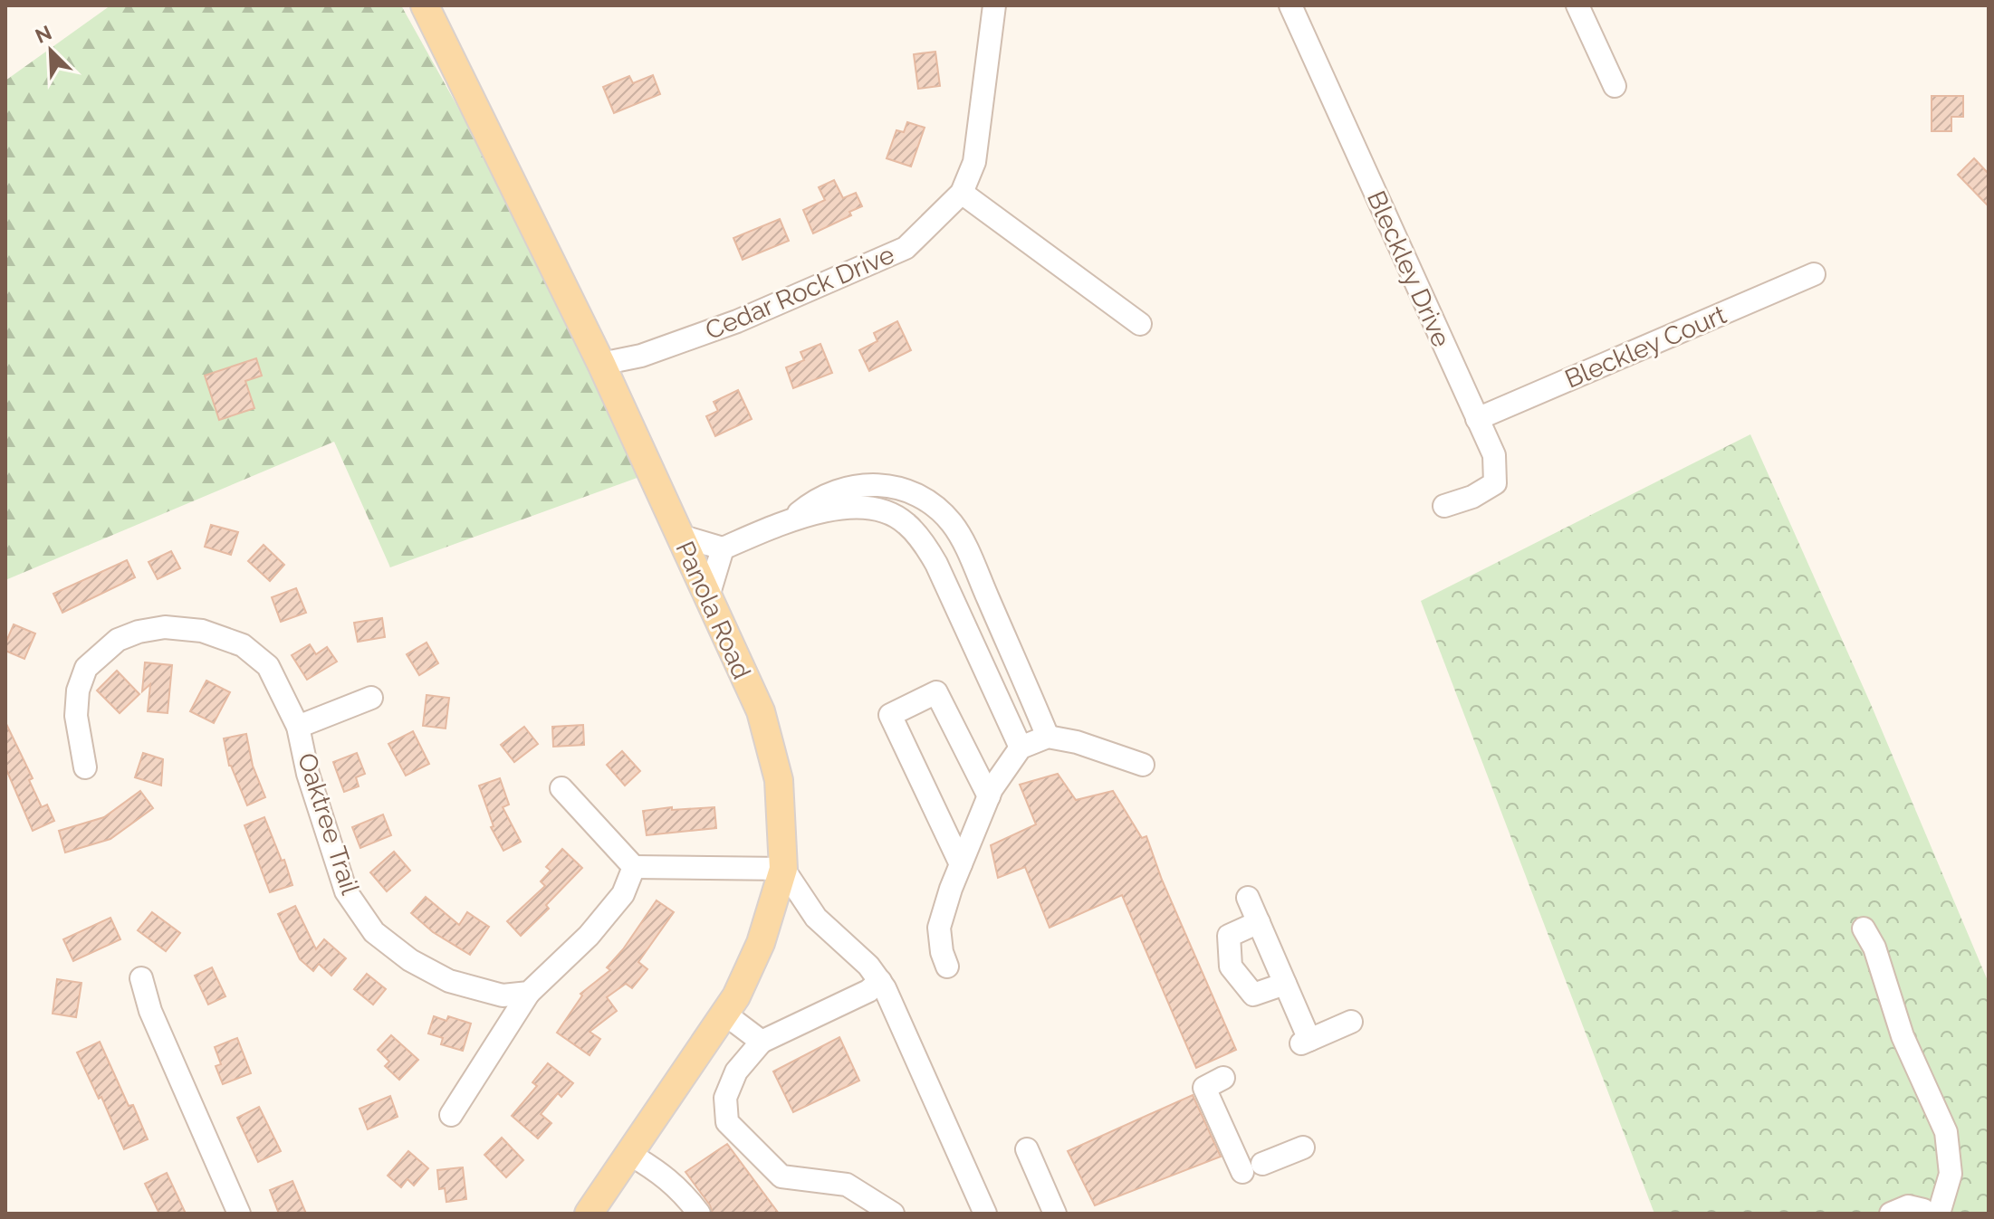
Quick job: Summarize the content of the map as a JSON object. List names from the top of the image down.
{
  "streets": {
    "main road": ["Panola Road"],
    "street": [
      "Bleckley Drive",
      "Cedar Rock Drive",
      "Bleckley Court",
      "Oaktree Trail"
    ]
  },
  "crossings": [
    ["Bleckley Drive", "Bleckley Court"],
    ["Cedar Rock Drive", "Panola Road"]
  ],
  "north": "top left"
}
